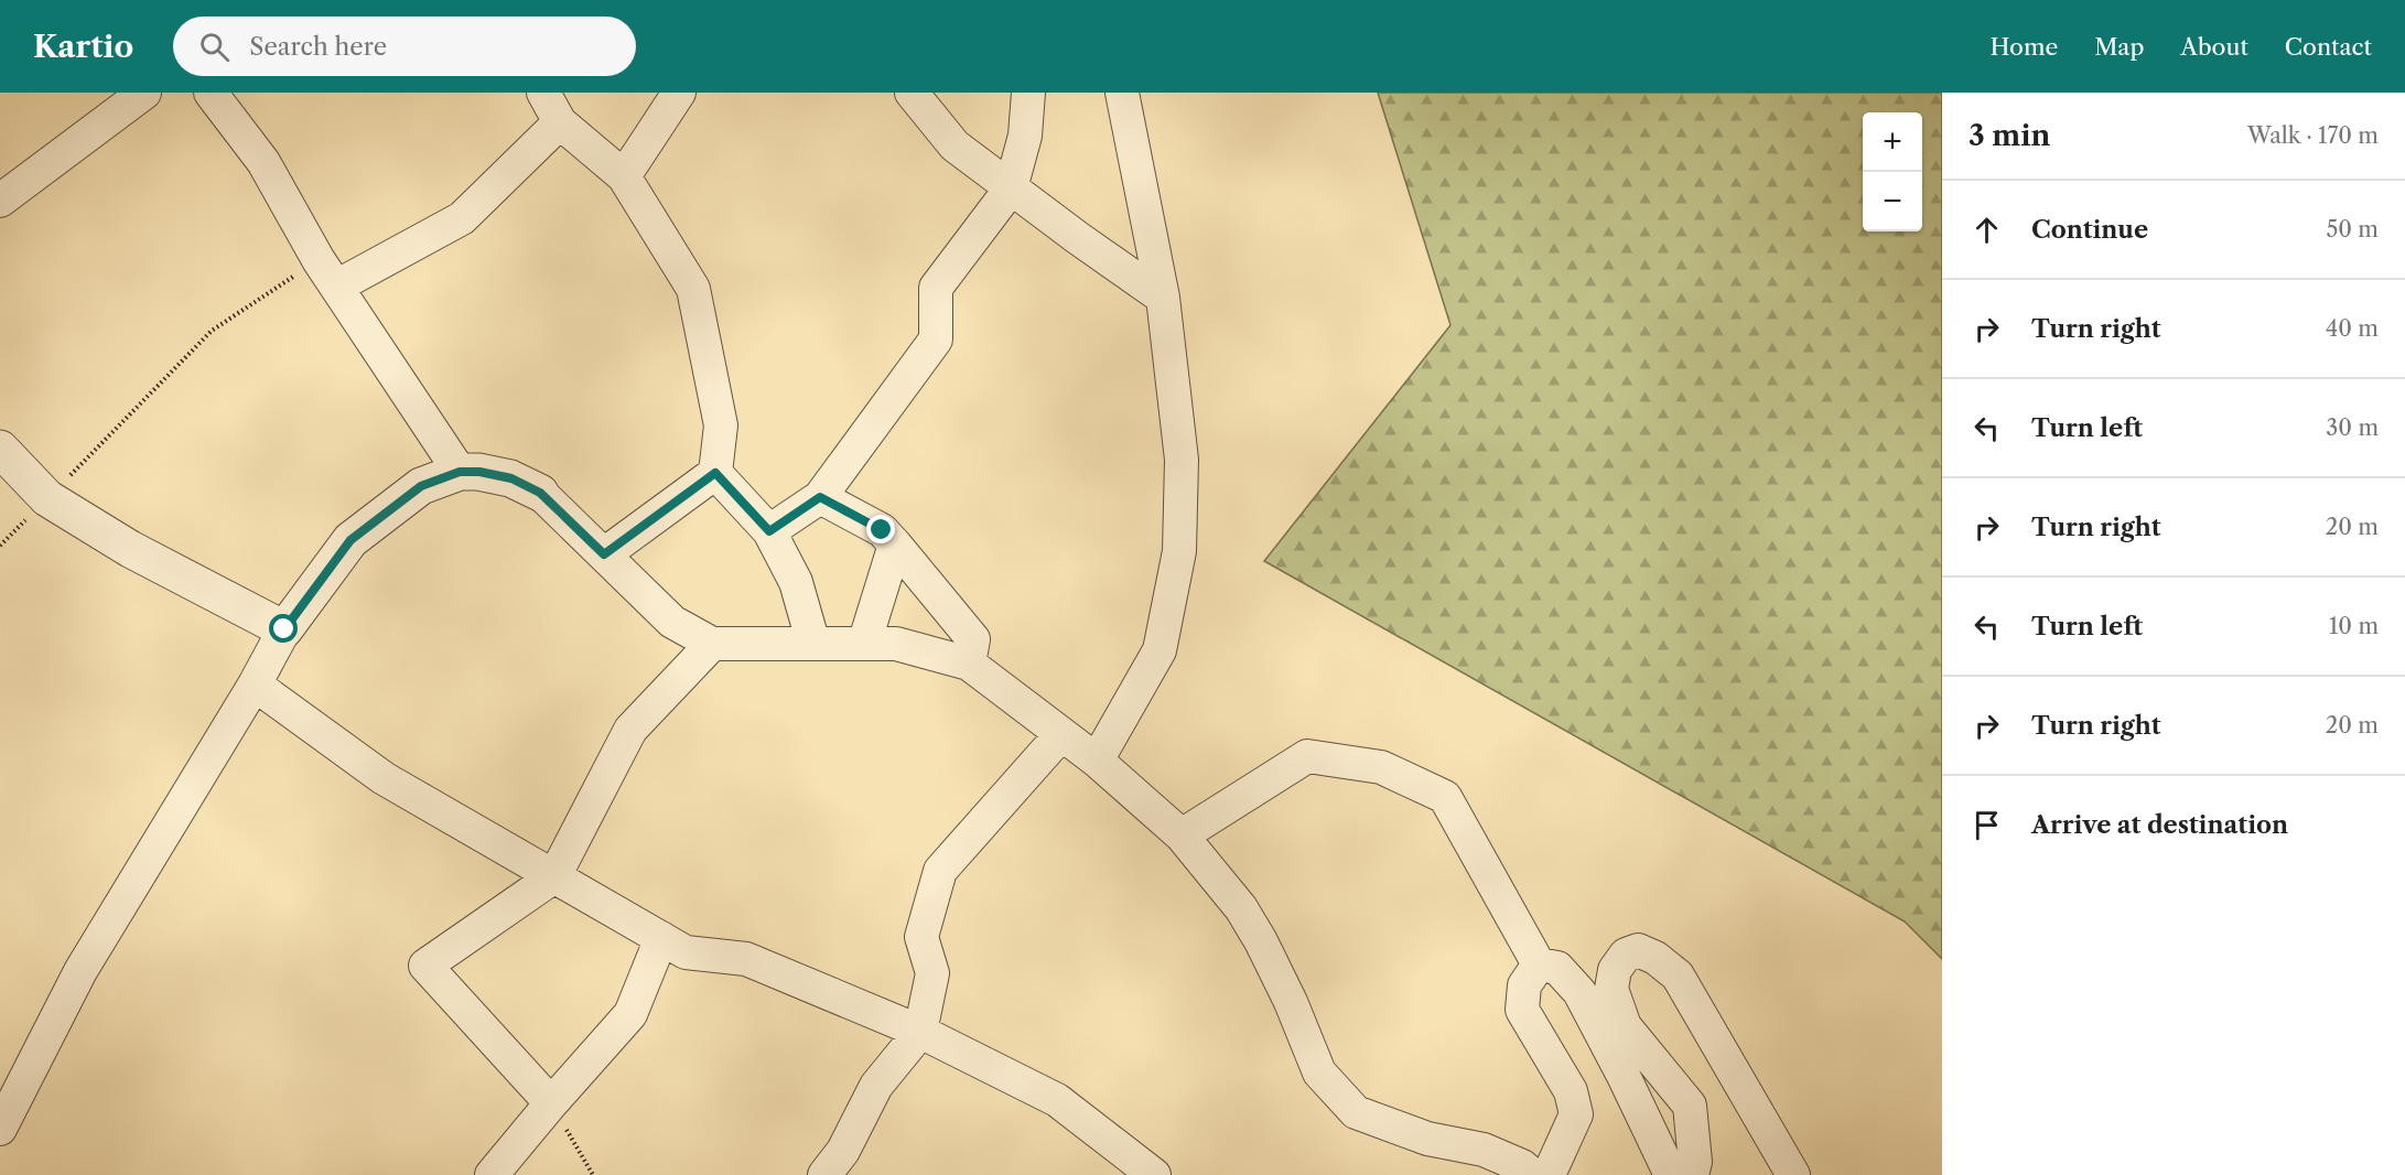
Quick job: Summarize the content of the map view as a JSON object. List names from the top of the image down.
{
  "page": {
    "header": "Kartio",
    "search": "Search here",
    "nav": [
      "Home",
      "Map",
      "About",
      "Contact"
    ],
    "heading": ["3 min", "Walk · 170 m"],
    "map_buttons": ["+", "−"],
    "list": [
      ["Continue", "50 m"],
      ["Turn right", "40 m"],
      ["Turn left", "30 m"],
      ["Turn right", "20 m"],
      ["Turn left", "10 m"],
      ["Turn right", "20 m"],
      "Arrive at destination"
    ]
  }
}
